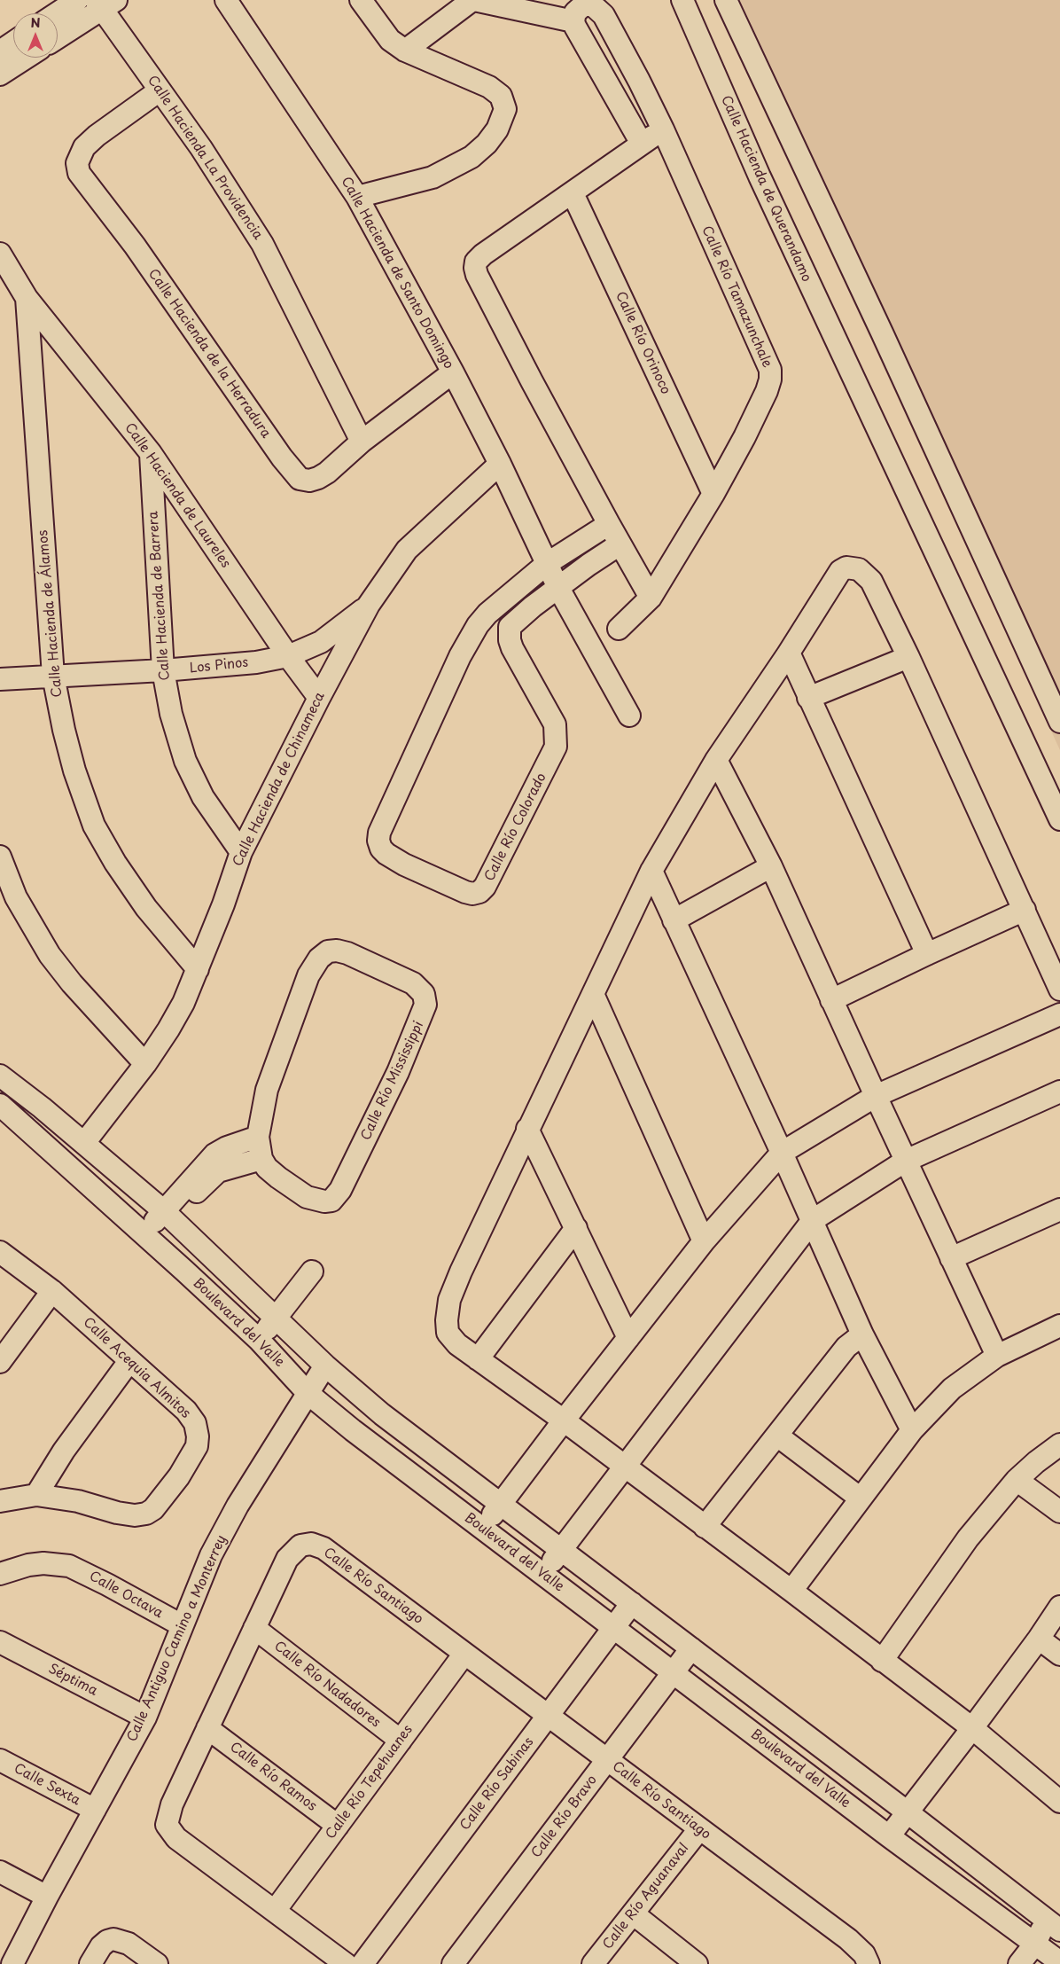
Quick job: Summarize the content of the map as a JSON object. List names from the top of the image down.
{
  "streets": {
    "street": [
      "Calle Hacienda La Providencia",
      "Calle Hacienda de Querandamo",
      "Calle Hacienda de Santo Domingo",
      "Calle Río Tamazunchale",
      "Calle Río Orinoco",
      "Calle Hacienda de la Herradura",
      "Calle Hacienda de Laureles",
      "Calle Hacienda de Barrera",
      "Calle Hacienda de Álamos",
      "Los Pinos",
      "Calle Hacienda de Chinameca",
      "Calle Río Colorado",
      "Calle Río Mississippi",
      "Boulevard del Valle",
      "Calle Acequia Almitos",
      "Calle Río Santiago",
      "Calle Octava",
      "Calle Antiguo Camino a Monterrey",
      "Séptima",
      "Calle Río Nadadores",
      "Calle Río Ramos",
      "Calle Río Tepehuanes",
      "Calle Río Sabinas",
      "Calle Sexta",
      "Calle Río Bravo",
      "Calle Río Aguanaval"
    ]
  },
  "crossings": [
    ["Calle Hacienda La Providencia", "Calle Hacienda de la Herradura"],
    ["Calle Hacienda de Santo Domingo", "Calle Hacienda de la Herradura"],
    ["Calle Hacienda de Santo Domingo", "Calle Hacienda de Chinameca"],
    ["Calle Hacienda de Santo Domingo", "Calle Río Colorado"],
    ["Calle Río Tamazunchale", "Calle Río Orinoco"],
    ["Calle Hacienda de Laureles", "Calle Hacienda de Barrera"],
    ["Calle Hacienda de Laureles", "Calle Hacienda de Álamos"],
    ["Calle Hacienda de Laureles", "Los Pinos"],
    ["Calle Hacienda de Laureles", "Calle Hacienda de Chinameca"],
    ["Calle Hacienda de Barrera", "Los Pinos"],
    ["Calle Hacienda de Barrera", "Calle Hacienda de Chinameca"],
    ["Calle Hacienda de Álamos", "Los Pinos"],
    ["Calle Hacienda de Álamos", "Calle Hacienda de Chinameca"],
    ["Los Pinos", "Calle Hacienda de Chinameca"],
    ["Boulevard del Valle", "Calle Antiguo Camino a Monterrey"],
    ["Boulevard del Valle", "Calle Río Sabinas"],
    ["Boulevard del Valle", "Calle Río Bravo"],
    ["Calle Río Santiago", "Calle Río Nadadores"],
    ["Calle Río Santiago", "Calle Río Ramos"],
    ["Calle Río Santiago", "Calle Río Tepehuanes"],
    ["Calle Río Santiago", "Calle Río Sabinas"],
    ["Calle Río Santiago", "Calle Río Bravo"],
    ["Calle Río Santiago", "Calle Río Aguanaval"],
    ["Calle Octava", "Calle Antiguo Camino a Monterrey"],
    ["Calle Antiguo Camino a Monterrey", "Séptima"],
    ["Calle Antiguo Camino a Monterrey", "Calle Sexta"],
    ["Calle Río Nadadores", "Calle Río Tepehuanes"],
    ["Calle Río Ramos", "Calle Río Tepehuanes"]
  ],
  "north": "top"
}
